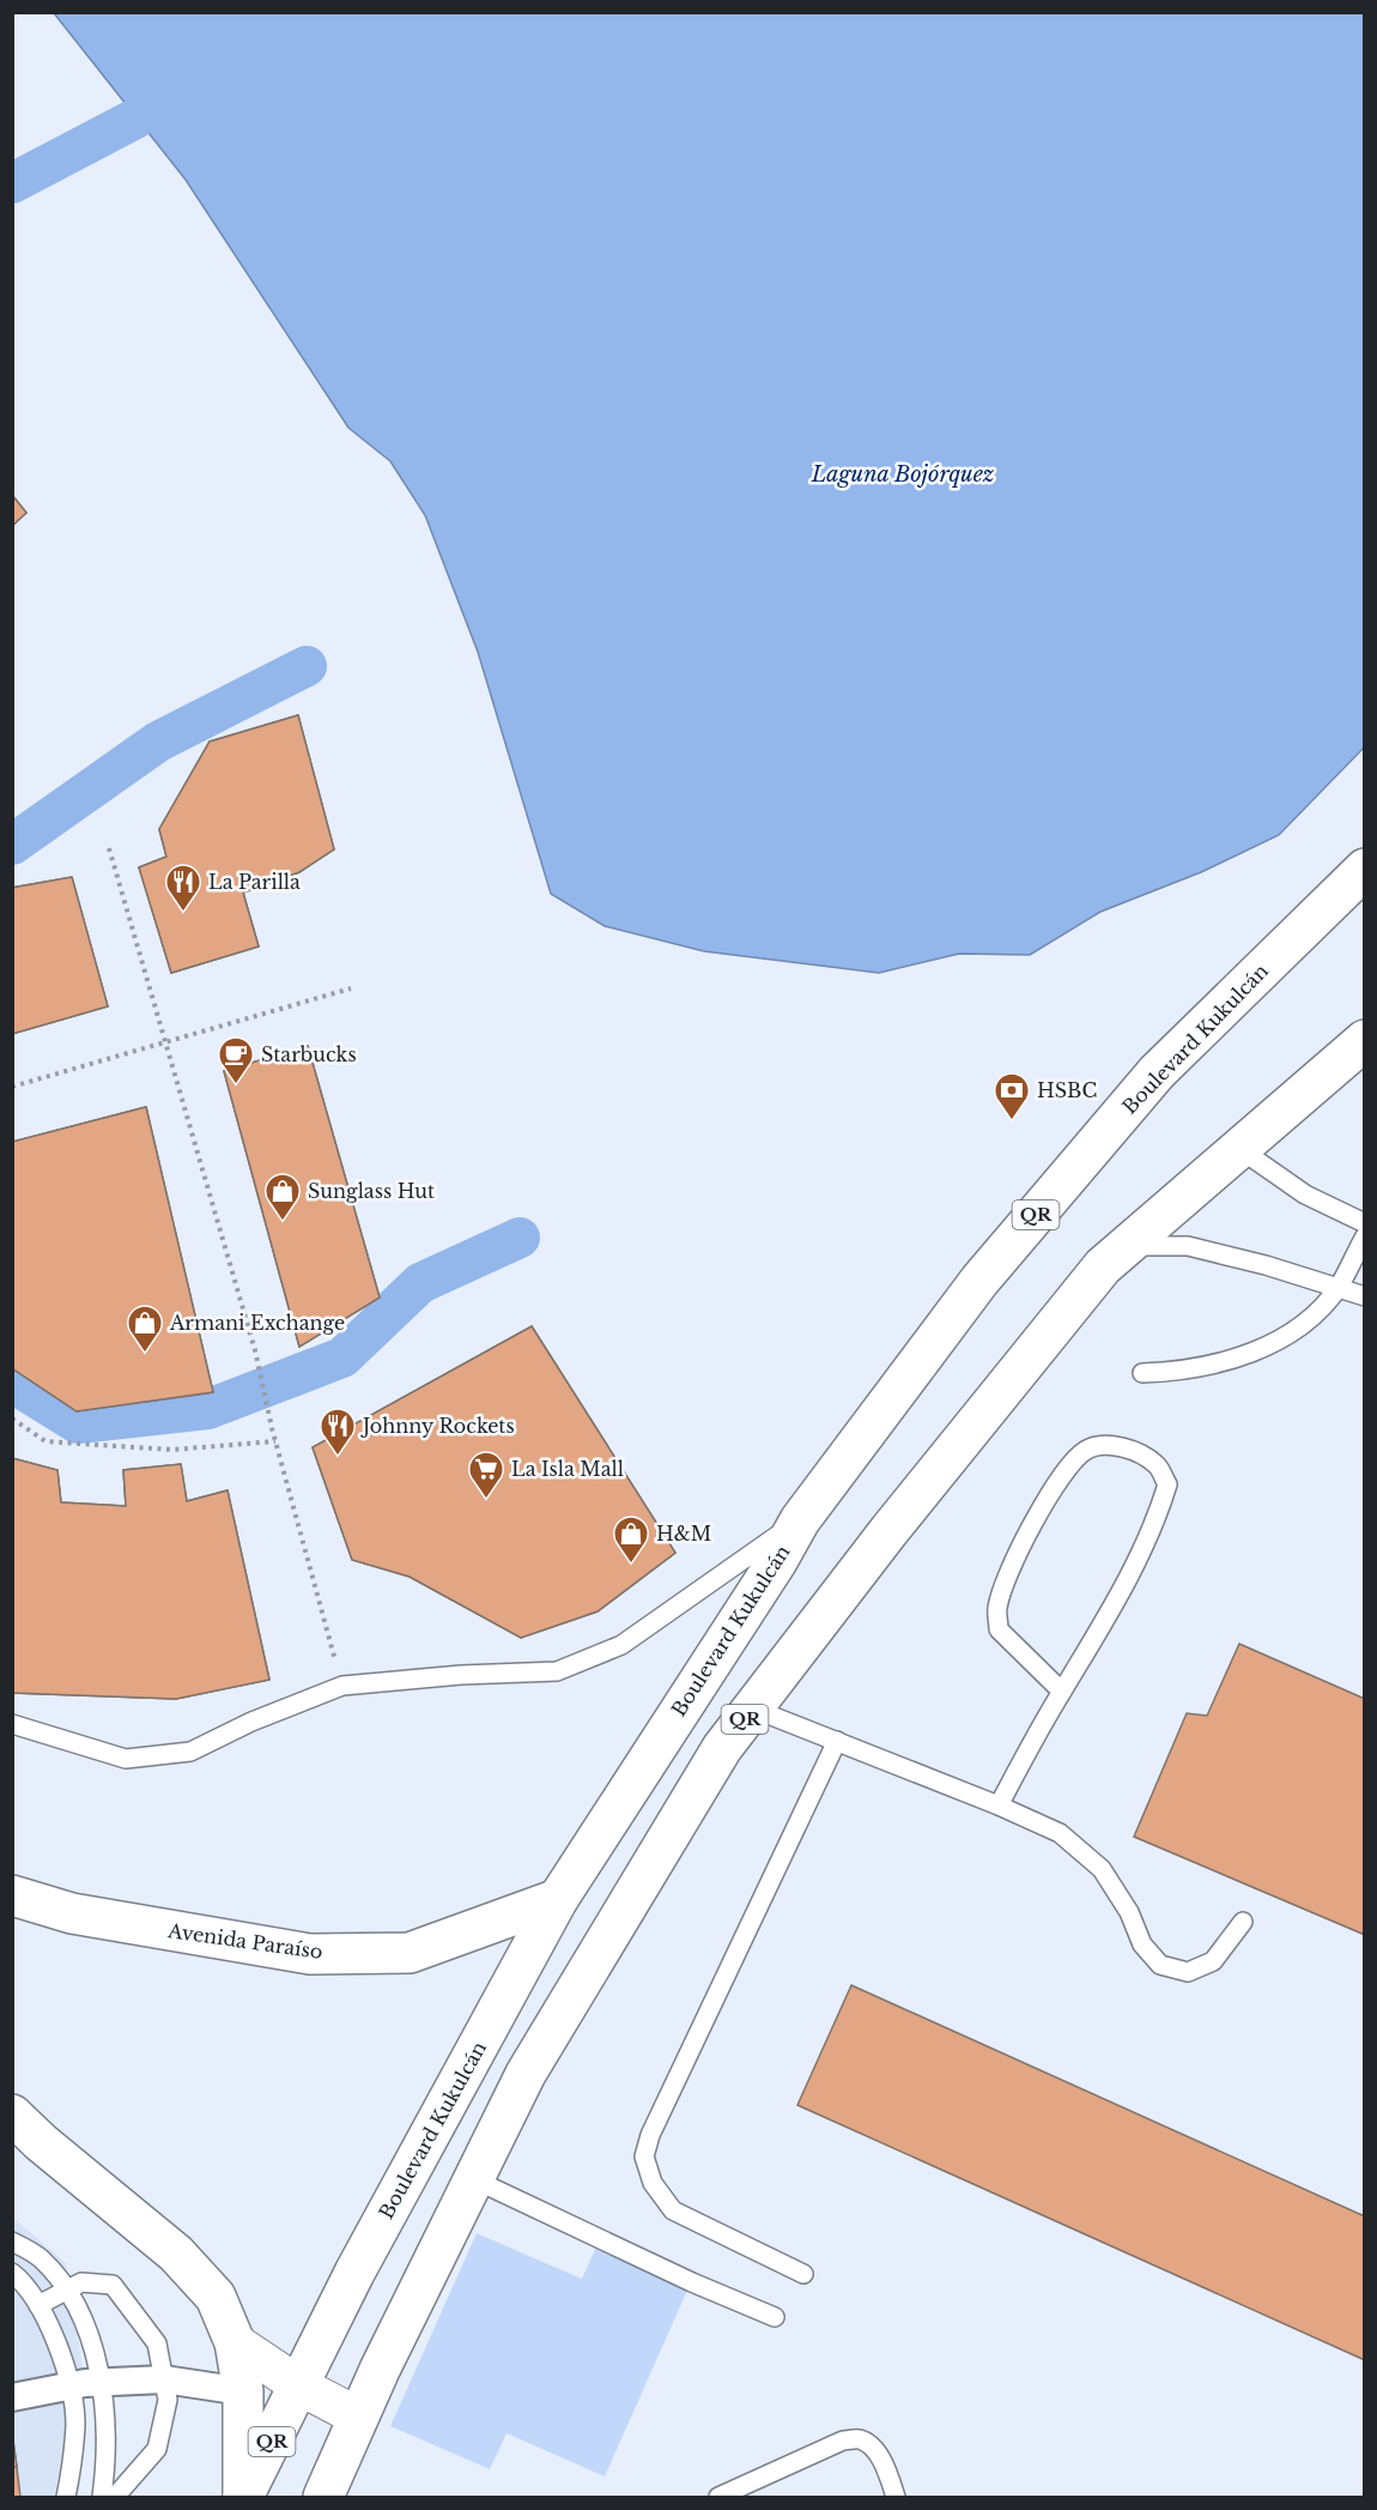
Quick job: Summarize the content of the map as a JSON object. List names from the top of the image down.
{
  "streets": {
    "main road": ["Boulevard Kukulcán", "QR", "Avenida Paraíso"]
  },
  "crossings": [
    ["Boulevard Kukulcán", "Avenida Paraíso"]
  ],
  "water": ["Laguna Bojórquez"],
  "places": {
    "restaurant": ["La Parilla", "Johnny Rockets"],
    "cafe": ["Starbucks"],
    "bank": ["HSBC"],
    "shop": ["Sunglass Hut", "Armani Exchange", "H&M"],
    "supermarket": ["La Isla Mall"]
  }
}
